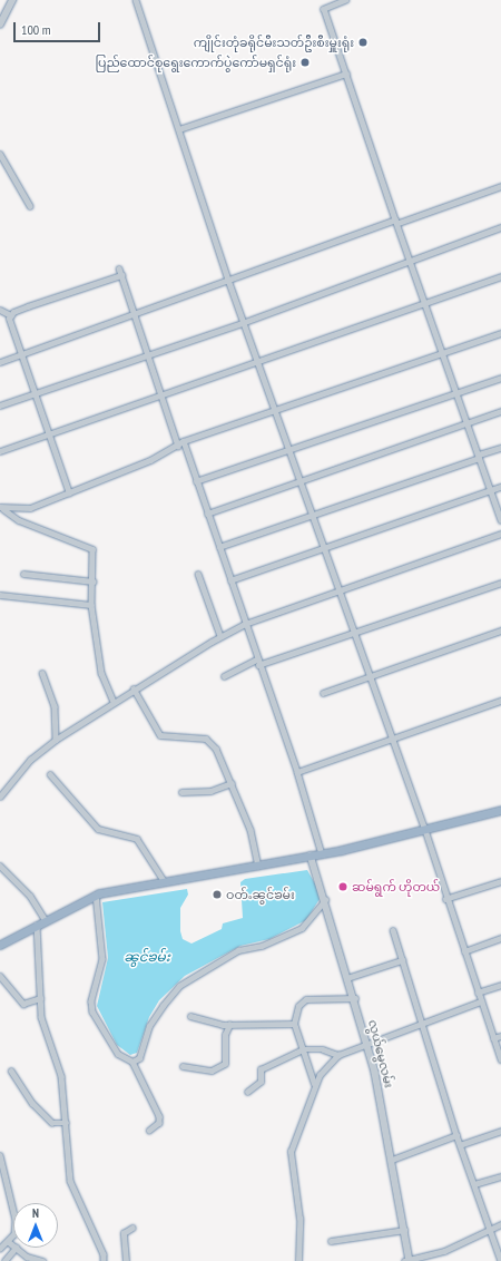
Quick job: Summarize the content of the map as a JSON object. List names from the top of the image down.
{
  "streets": {
    "street": ["လွယ်မွေလမ်း"]
  },
  "water": ["ၼွင်ၶမ်း"],
  "places": [
    "ကျိုင်းတုံခရိုင်မီးသတ်ဦးစီးမှူးရုံး",
    "ပြည်ထောင်စုရွေးကောက်ပွဲကော်မရှင်ရုံး",
    "ဆမ်ရွက် ဟိုတယ်",
    "ဝတ်ႉၼွင်ၶမ်း"
  ],
  "scale_bar": "100 m",
  "north": "top"
}
